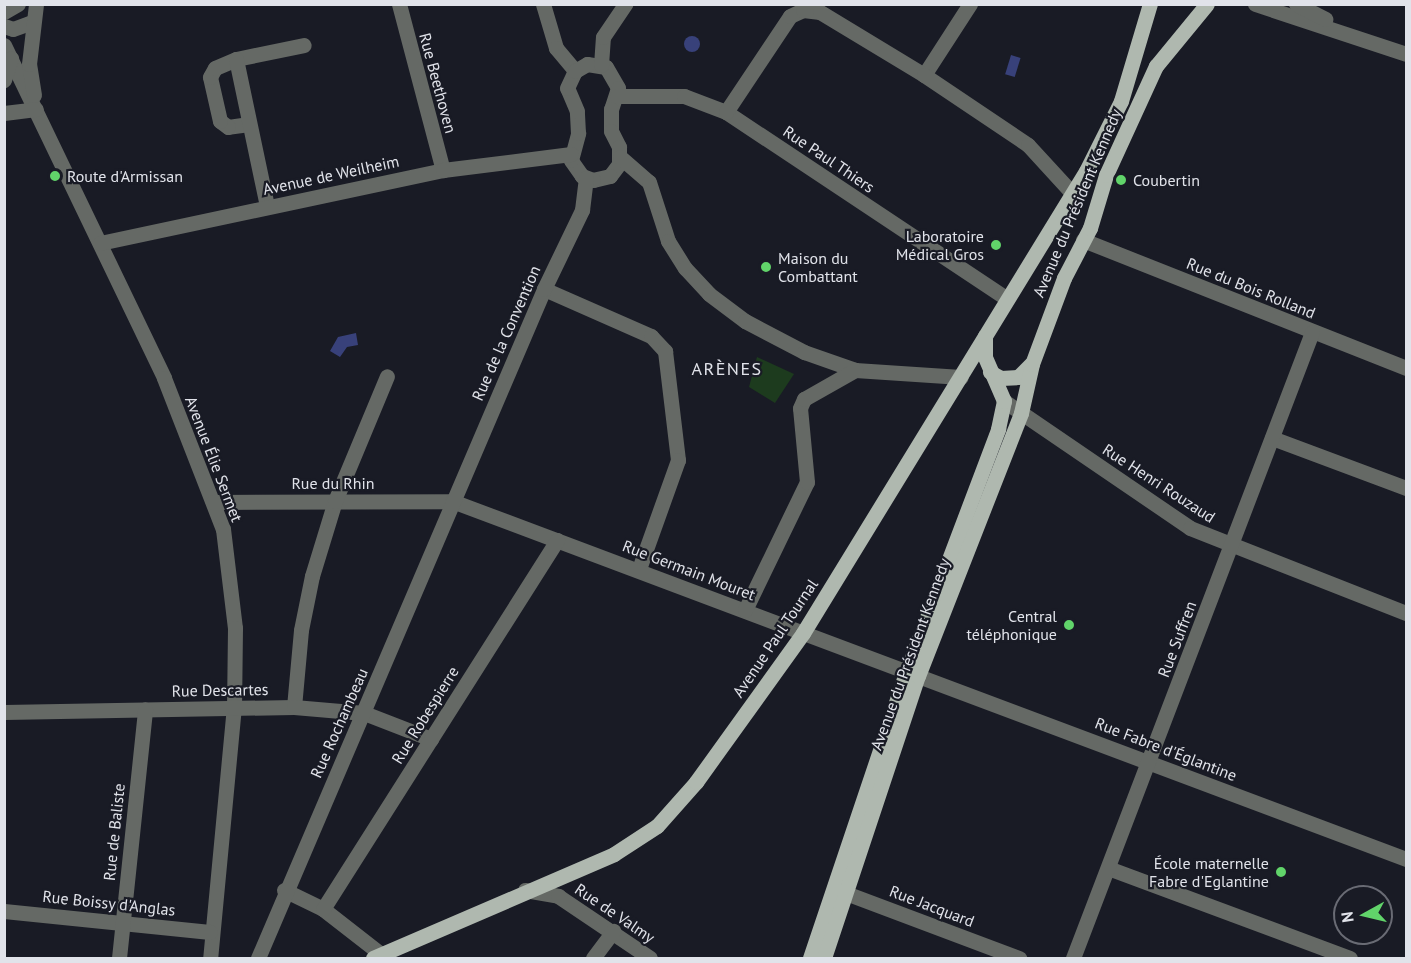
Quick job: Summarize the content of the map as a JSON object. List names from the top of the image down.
{
  "streets": {
    "main road": ["Avenue du Président Kennedy", "Avenue Paul Tournal"],
    "street": [
      "Rue Beethoven",
      "Rue Paul Thiers",
      "Avenue de Weilheim",
      "Rue du Bois Rolland",
      "Rue de la Convention",
      "Avenue Élie Sermet",
      "Rue du Rhin",
      "Rue Henri Rouzaud",
      "Rue Germain Mouret",
      "Rue Suffren",
      "Rue Descartes",
      "Rue Robespierre",
      "Rue Rochambeau",
      "Rue Fabre d'Églantine",
      "Rue de Baliste",
      "Rue Boissy d'Anglas",
      "Rue Jacquard",
      "Rue de Valmy"
    ]
  },
  "crossings": [
    ["Rue Beethoven", "Avenue de Weilheim"],
    ["Rue Paul Thiers", "Avenue Paul Tournal"],
    ["Avenue de Weilheim", "Avenue Élie Sermet"],
    ["Avenue du Président Kennedy", "Rue du Bois Rolland"],
    ["Avenue du Président Kennedy", "Rue Henri Rouzaud"],
    ["Avenue du Président Kennedy", "Rue Germain Mouret"],
    ["Avenue du Président Kennedy", "Rue Fabre d'Églantine"],
    ["Avenue du Président Kennedy", "Rue Jacquard"],
    ["Rue du Bois Rolland", "Rue Suffren"],
    ["Rue de la Convention", "Rue du Rhin"],
    ["Rue de la Convention", "Rue Germain Mouret"],
    ["Rue de la Convention", "Rue Rochambeau"],
    ["Avenue Élie Sermet", "Rue du Rhin"],
    ["Avenue Élie Sermet", "Rue Descartes"],
    ["Avenue Élie Sermet", "Rue Boissy d'Anglas"],
    ["Rue du Rhin", "Rue Germain Mouret"],
    ["Rue du Rhin", "Rue Rochambeau"],
    ["Rue Henri Rouzaud", "Rue Suffren"],
    ["Rue Germain Mouret", "Avenue Paul Tournal"],
    ["Rue Germain Mouret", "Rue Robespierre"],
    ["Rue Germain Mouret", "Rue Rochambeau"],
    ["Rue Germain Mouret", "Rue Fabre d'Églantine"],
    ["Avenue Paul Tournal", "Rue de Valmy"],
    ["Rue Suffren", "Rue Fabre d'Églantine"],
    ["Rue Descartes", "Rue Robespierre"],
    ["Rue Descartes", "Rue Rochambeau"],
    ["Rue Descartes", "Rue de Baliste"],
    ["Rue de Baliste", "Rue Boissy d'Anglas"]
  ],
  "districts": ["ARÈNES"],
  "places": [
    "Route d'Armissan",
    "Coubertin",
    "Laboratoire Médical Gros",
    "Maison du Combattant",
    "Central téléphonique",
    "École maternelle Fabre d'Eglantine"
  ],
  "north": "left"
}
